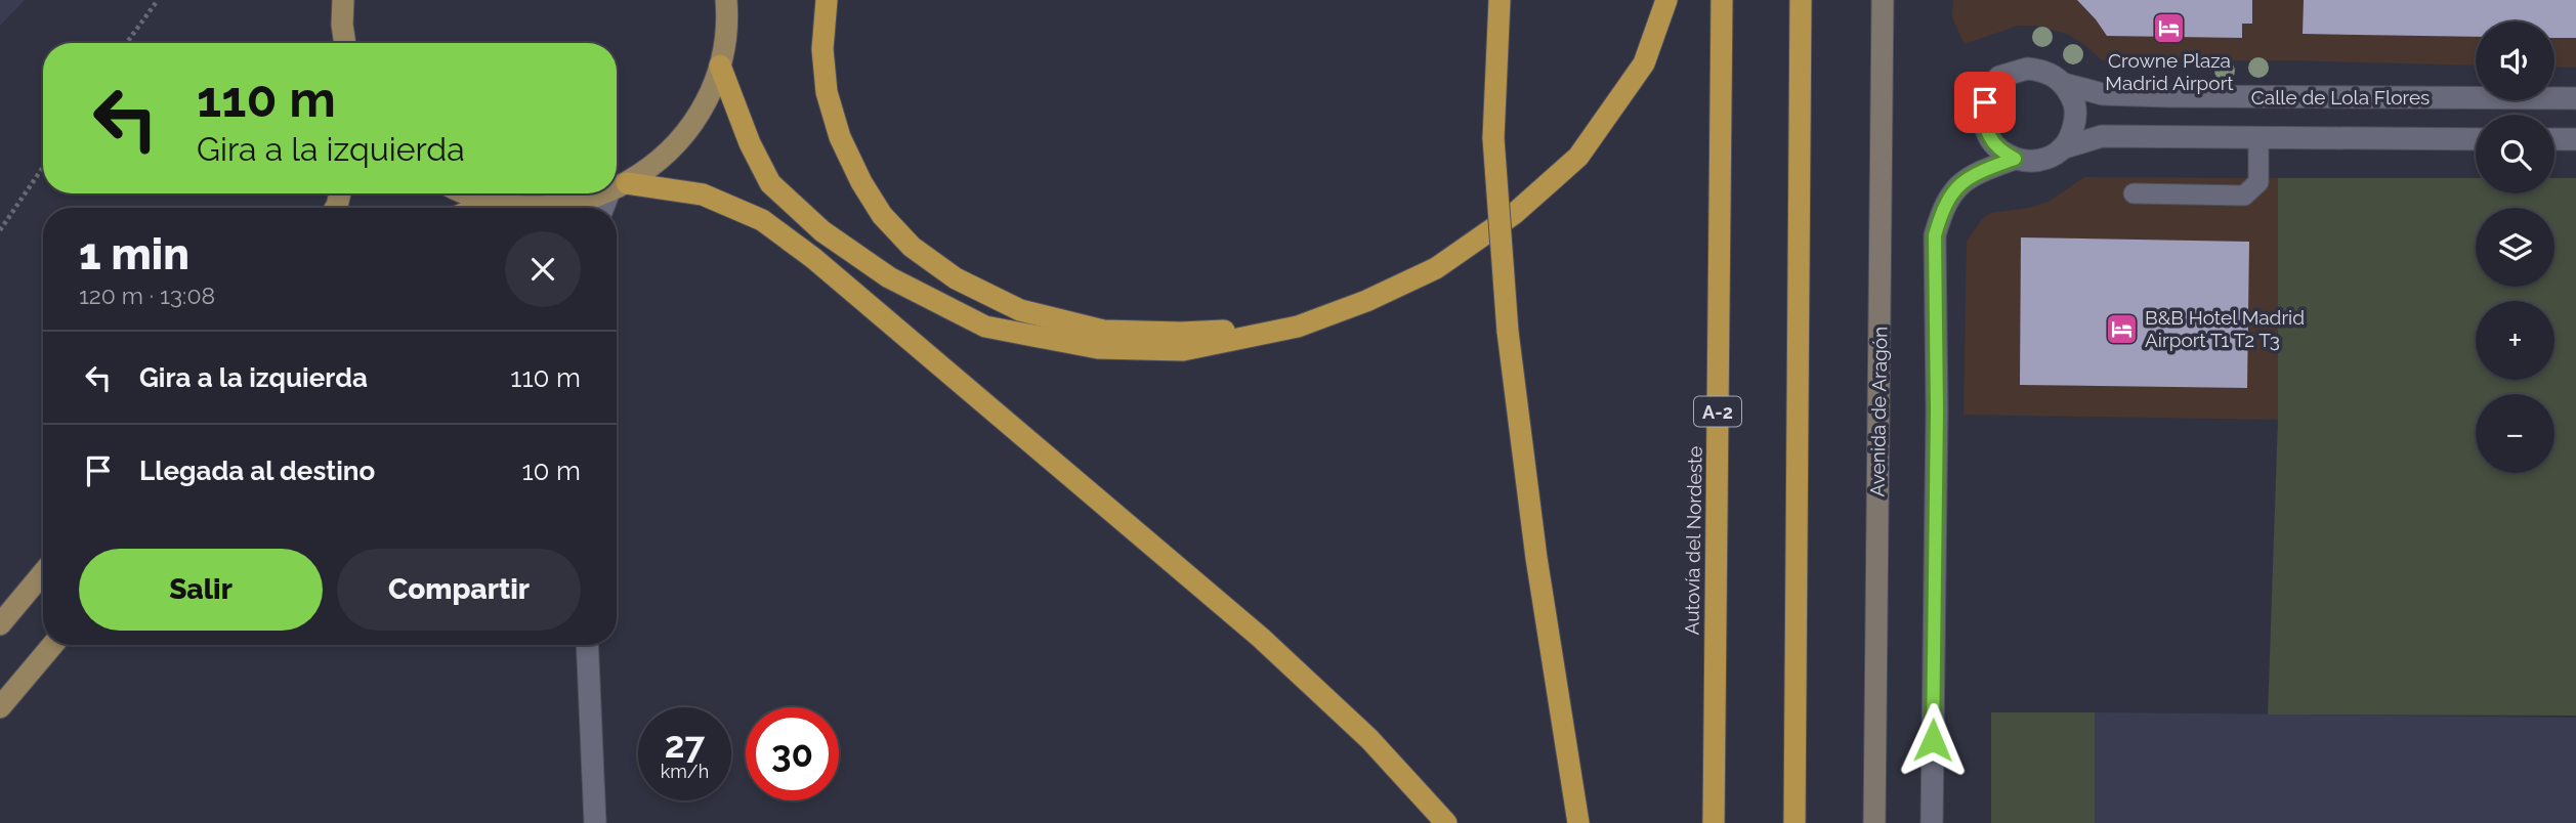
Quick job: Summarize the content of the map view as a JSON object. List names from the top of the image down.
{
  "streets": {
    "highway": ["A-2", "Autovía del Nordeste"],
    "street": ["Calle de Lola Flores", "Avenida de Aragón"]
  },
  "places": {
    "hotel": ["Crowne Plaza Madrid Airport", "B&B Hotel Madrid Airport T1 T2 T3"]
  },
  "page": {
    "map_buttons": ["+", "−"],
    "turn": ["110 m", "Gira a la izquierda"],
    "heading": ["1 min", "120 m · 13:08"],
    "list": [
      {
        "name": "Gira a la izquierda",
        "value": "110 m"
      },
      {
        "name": "Llegada al destino",
        "value": "10 m"
      }
    ],
    "buttons": ["Salir", "Compartir"],
    "speed": "27 km/h",
    "limit": "30"
  }
}
